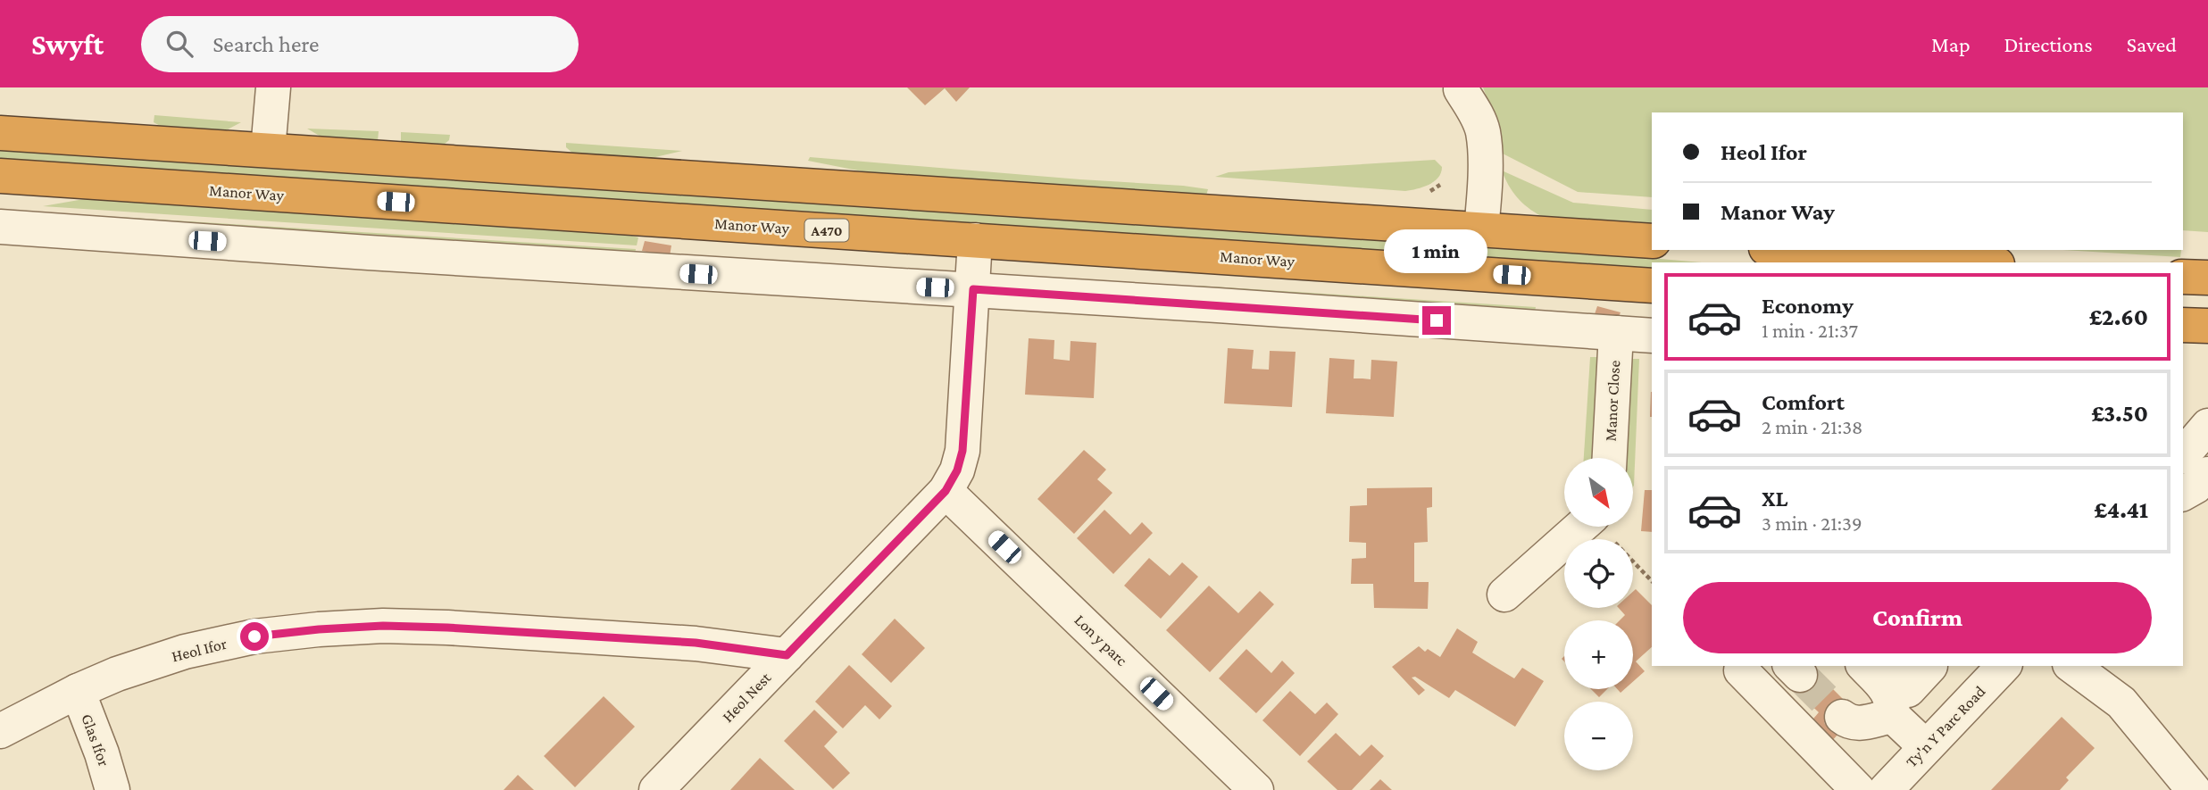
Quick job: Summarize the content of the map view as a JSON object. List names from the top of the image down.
{
  "streets": {
    "highway": ["Manor Way", "A470"],
    "street": [
      "Manor Close",
      "Lon y parc",
      "Heol Ifor",
      "Heol Nest",
      "Ty'n Y Parc Road",
      "Glas Ifor"
    ]
  },
  "crossings": [
    ["Manor Way", "Heol Nest"],
    ["Lon y parc", "Heol Nest"],
    ["Heol Ifor", "Heol Nest"],
    ["Heol Ifor", "Glas Ifor"]
  ],
  "north": "bottom right",
  "page": {
    "header": "Swyft",
    "search": "Search here",
    "nav": ["Map", "Directions", "Saved"],
    "banner": ["Heol Ifor", "Manor Way"],
    "bubble": "1 min",
    "list": [
      {
        "name": "Economy",
        "note": "1 min · 21:37",
        "value": "£2.60"
      },
      {
        "name": "Comfort",
        "note": "2 min · 21:38",
        "value": "£3.50"
      },
      {
        "name": "XL",
        "note": "3 min · 21:39",
        "value": "£4.41"
      }
    ],
    "map_buttons": ["+", "−"],
    "buttons": "Confirm"
  }
}
